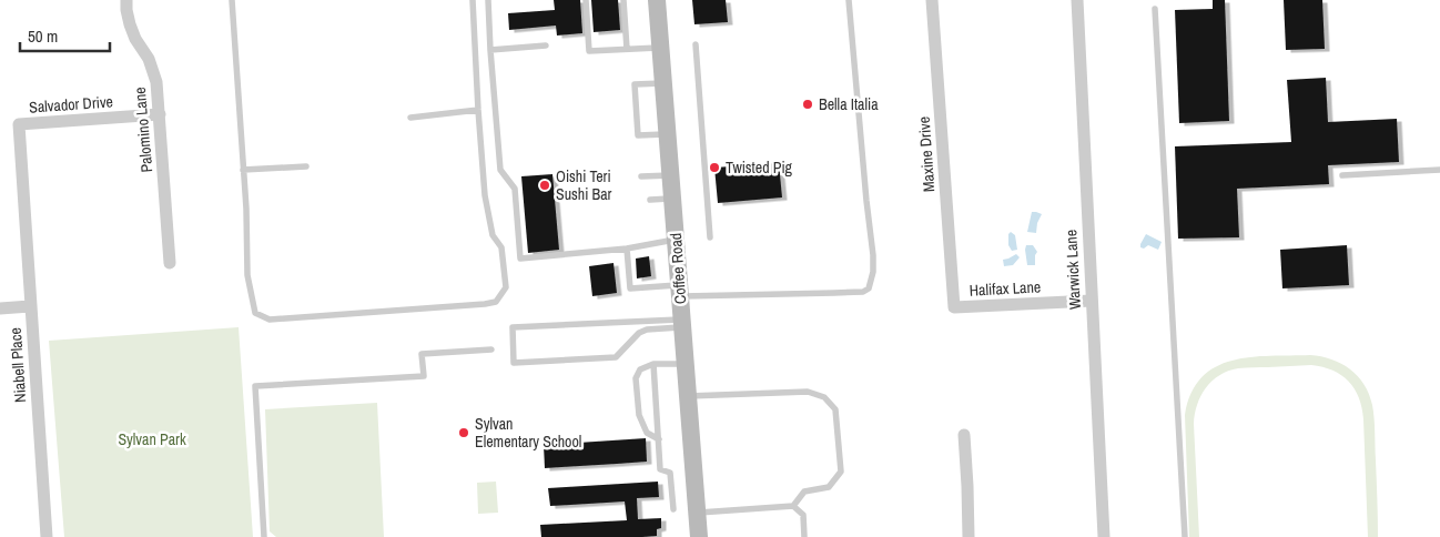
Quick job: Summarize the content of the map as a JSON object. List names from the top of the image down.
{
  "streets": {
    "main road": ["Coffee Road"],
    "street": [
      "Salvador Drive",
      "Palomino Lane",
      "Maxine Drive",
      "Warwick Lane",
      "Halifax Lane",
      "Niabell Place"
    ]
  },
  "crossings": [
    ["Salvador Drive", "Palomino Lane"],
    ["Salvador Drive", "Niabell Place"],
    ["Maxine Drive", "Halifax Lane"],
    ["Warwick Lane", "Halifax Lane"]
  ],
  "parks": ["Sylvan Park"],
  "places": [
    "Bella Italia",
    "Twisted Pig",
    "Oishi Teri Sushi Bar",
    "Sylvan Elementary School"
  ],
  "scale_bar": "50 m"
}
